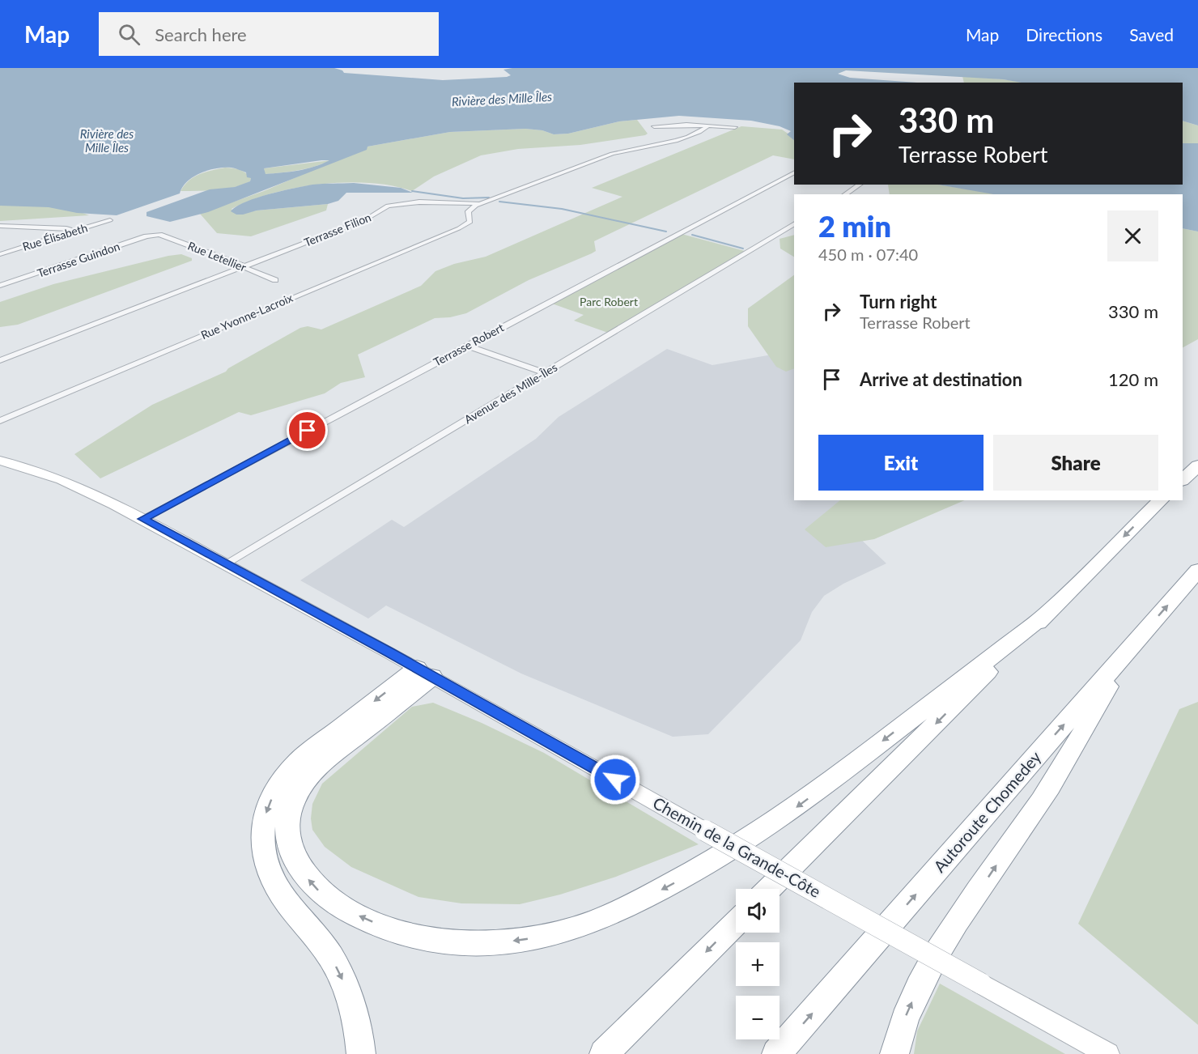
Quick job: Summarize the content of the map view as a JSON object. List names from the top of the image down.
{
  "streets": {
    "highway": ["Autoroute Chomedey"],
    "main road": ["Chemin de la Grande-Côte"],
    "street": [
      "Terrasse Filion",
      "Rue Élisabeth",
      "Rue Letellier",
      "Terrasse Guindon",
      "Rue Yvonne-Lacroix",
      "Terrasse Robert",
      "Avenue des Mille-Îles"
    ]
  },
  "crossings": [
    ["Terrasse Filion", "Rue Letellier"],
    ["Terrasse Filion", "Rue Yvonne-Lacroix"],
    ["Rue Letellier", "Terrasse Guindon"],
    ["Terrasse Robert", "Chemin de la Grande-Côte"],
    ["Avenue des Mille-Îles", "Chemin de la Grande-Côte"]
  ],
  "water": ["Rivière des Mille Îles"],
  "parks": ["Parc Robert"],
  "page": {
    "header": "Map",
    "search": "Search here",
    "nav": ["Map", "Directions", "Saved"],
    "turn": ["330 m", "Terrasse Robert"],
    "heading": ["2 min", "450 m · 07:40"],
    "list": [
      {
        "name": "Turn right",
        "note": "Terrasse Robert",
        "value": "330 m"
      },
      {
        "name": "Arrive at destination",
        "value": "120 m"
      }
    ],
    "buttons": ["Exit", "Share"],
    "map_buttons": ["+", "−"]
  }
}
